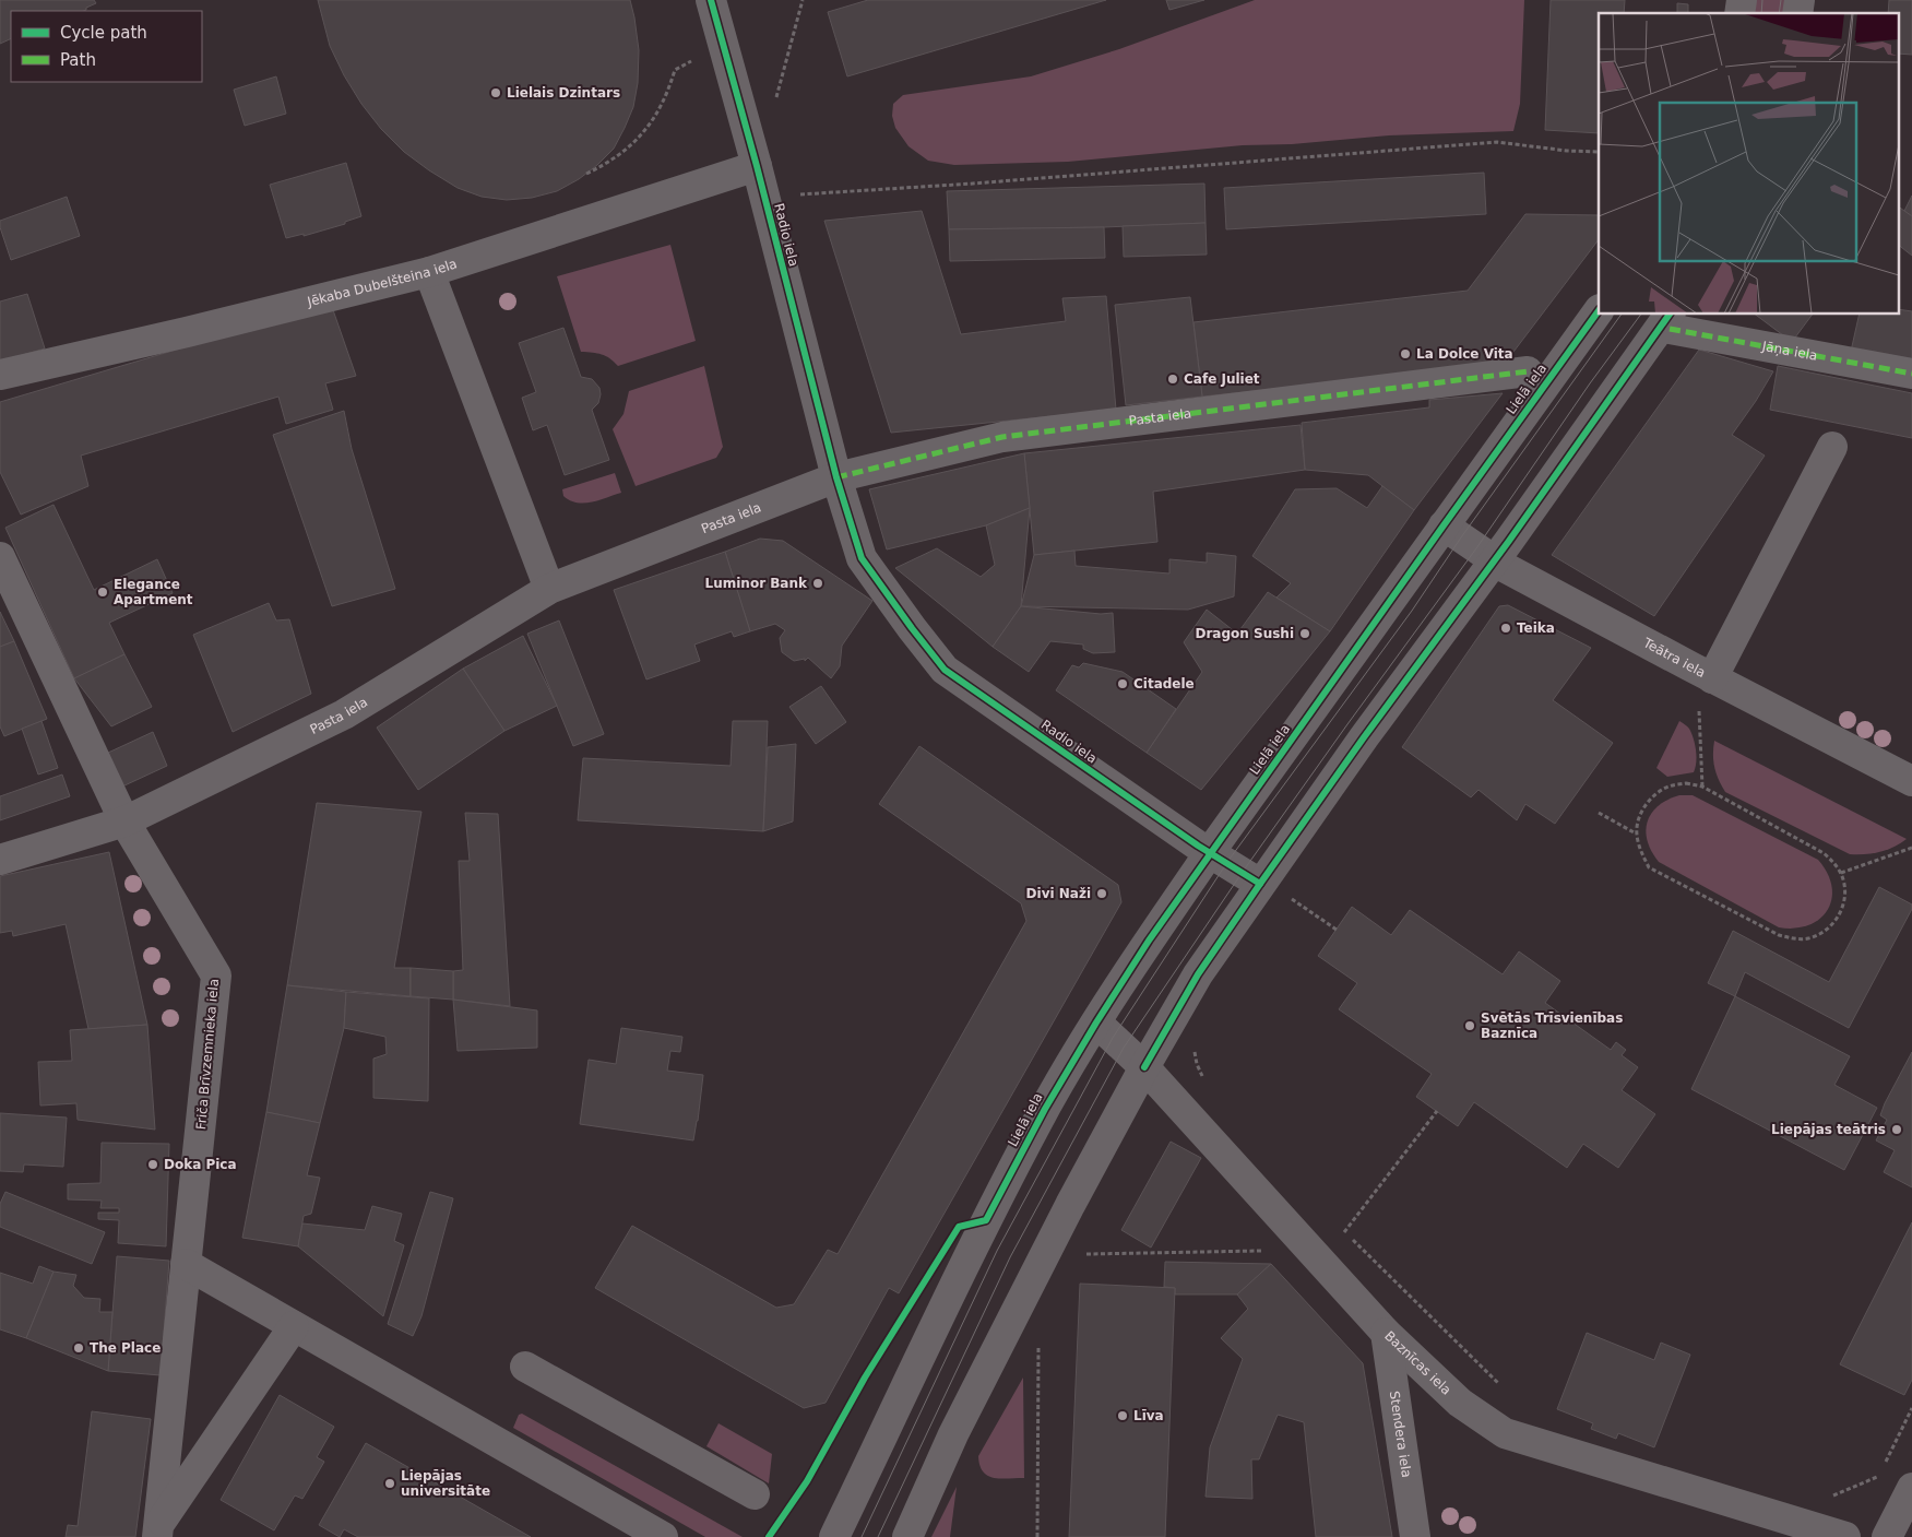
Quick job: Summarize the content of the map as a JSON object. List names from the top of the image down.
{
  "streets": {
    "street": [
      "Radio iela",
      "Jēkaba Dubelšteina iela",
      "Jāņa iela",
      "Lielā iela",
      "Pasta iela",
      "Teātra iela",
      "Friča Brīvzemnieka iela",
      "Baznīcas iela",
      "Stendera iela"
    ]
  },
  "crossings": [
    ["Radio iela", "Jēkaba Dubelšteina iela"],
    ["Radio iela", "Lielā iela"],
    ["Radio iela", "Pasta iela"],
    ["Lielā iela", "Teātra iela"],
    ["Lielā iela", "Baznīcas iela"],
    ["Pasta iela", "Friča Brīvzemnieka iela"],
    ["Baznīcas iela", "Stendera iela"]
  ],
  "places": [
    "Lielais Dzintars",
    "La Dolce Vita",
    "Cafe Juliet",
    "Luminor Bank",
    "Elegance Apartment",
    "Teika",
    "Dragon Sushi",
    "Citadele",
    "Divi Naži",
    "Svētās Trīsvienības Baznīca",
    "Liepājas teātris",
    "Doka Pica",
    "The Place",
    "Līva",
    "Liepājas universitāte"
  ],
  "legend": ["Cycle path", "Path"]
}
